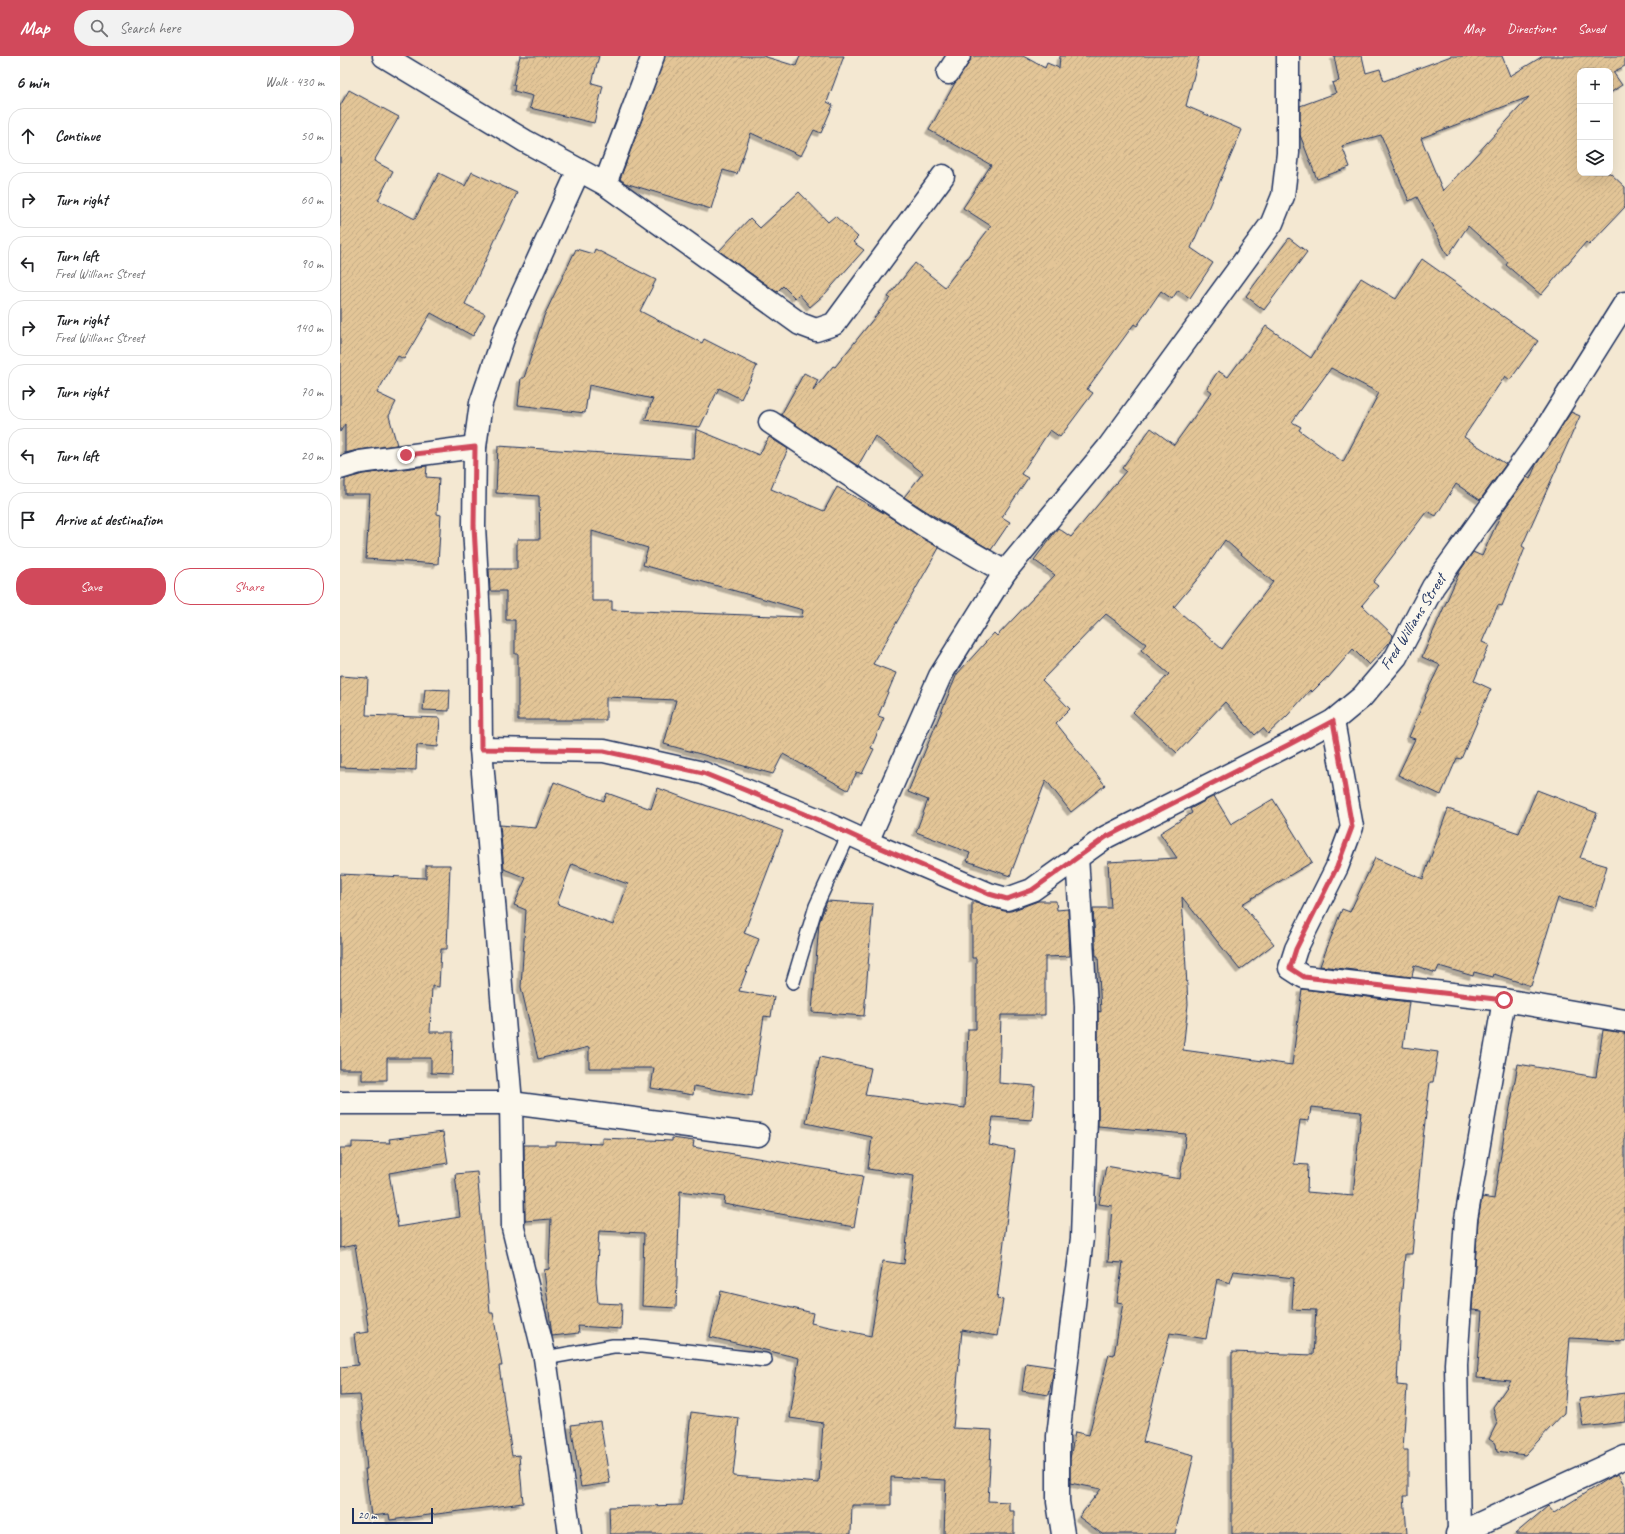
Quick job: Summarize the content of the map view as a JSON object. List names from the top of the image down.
{
  "streets": {
    "street": ["Fred Willians Street"]
  },
  "scale_bar": "20 m",
  "page": {
    "header": "Map",
    "search": "Search here",
    "nav": ["Map", "Directions", "Saved"],
    "heading": ["6 min", "Walk · 430 m"],
    "map_buttons": ["+", "−"],
    "list": [
      ["Continue", "50 m"],
      ["Turn right", "60 m"],
      ["Turn left", "Fred Willians Street", "90 m"],
      ["Turn right", "Fred Willians Street", "140 m"],
      ["Turn right", "70 m"],
      ["Turn left", "20 m"],
      "Arrive at destination"
    ],
    "buttons": ["Save", "Share"],
    "scale": "20 m"
  }
}
